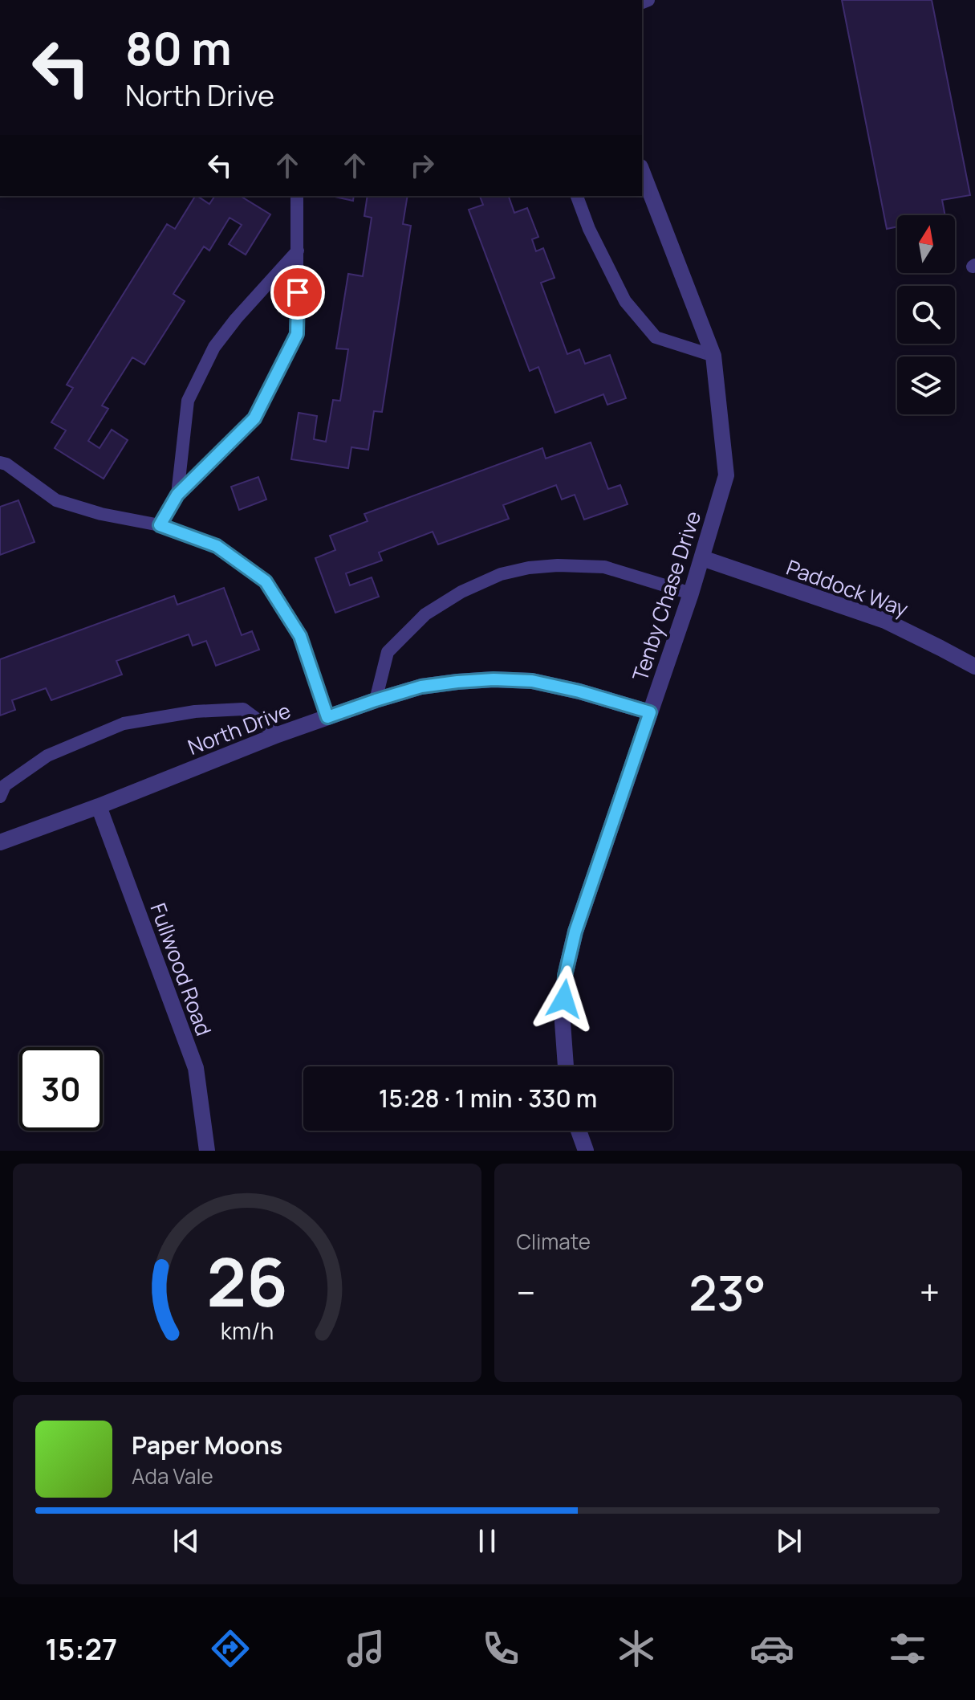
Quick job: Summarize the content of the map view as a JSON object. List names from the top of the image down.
{
  "streets": {
    "street": [
      "Paddock Way",
      "Tenby Chase Drive",
      "North Drive",
      "Fullwood Road"
    ]
  },
  "crossings": [
    ["Paddock Way", "Tenby Chase Drive"],
    ["Tenby Chase Drive", "North Drive"],
    ["North Drive", "Fullwood Road"]
  ],
  "north": "top",
  "page": {
    "turn": ["80 m", "North Drive"],
    "limit": "30",
    "trip": "15:28 · 1 min · 330 m",
    "tile": "Climate",
    "heat": ["−", "23°", "+"],
    "song": ["Paper Moons", "Ada Vale"],
    "tabs": "15:27",
    "gauge": ["26", "km/h"]
  }
}
